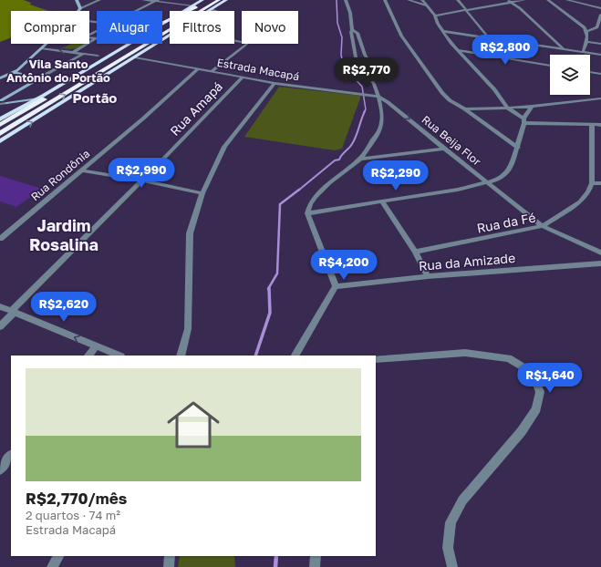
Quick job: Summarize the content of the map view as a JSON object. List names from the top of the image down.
{
  "streets": {
    "street": [
      "Estrada Macapá",
      "Rua Amapá",
      "Rua Beija Flor",
      "Rua Rondônia",
      "Rua da Fé",
      "Rua da Amizade"
    ]
  },
  "crossings": [
    ["Estrada Macapá", "Rua Amapá"],
    ["Estrada Macapá", "Rua Beija Flor"],
    ["Estrada Macapá", "Rua Rondônia"],
    ["Rua Beija Flor", "Rua da Fé"]
  ],
  "districts": ["Vila Santo Antônio do Portão", "Portão", "Jardim Rosalina"],
  "page": {
    "chip": [
      "Comprar",
      "Alugar",
      "Filtros",
      "Novo"
    ],
    "price": [
      "R$2,800",
      "R$2,770",
      "R$2,990",
      "R$2,290",
      "R$4,200",
      "R$2,620",
      "R$1,640"
    ],
    "list": [
      {
        "name": "R$2,770/mês",
        "note": "2 quartos · 74 m² · Estrada Macapá"
      }
    ]
  }
}
